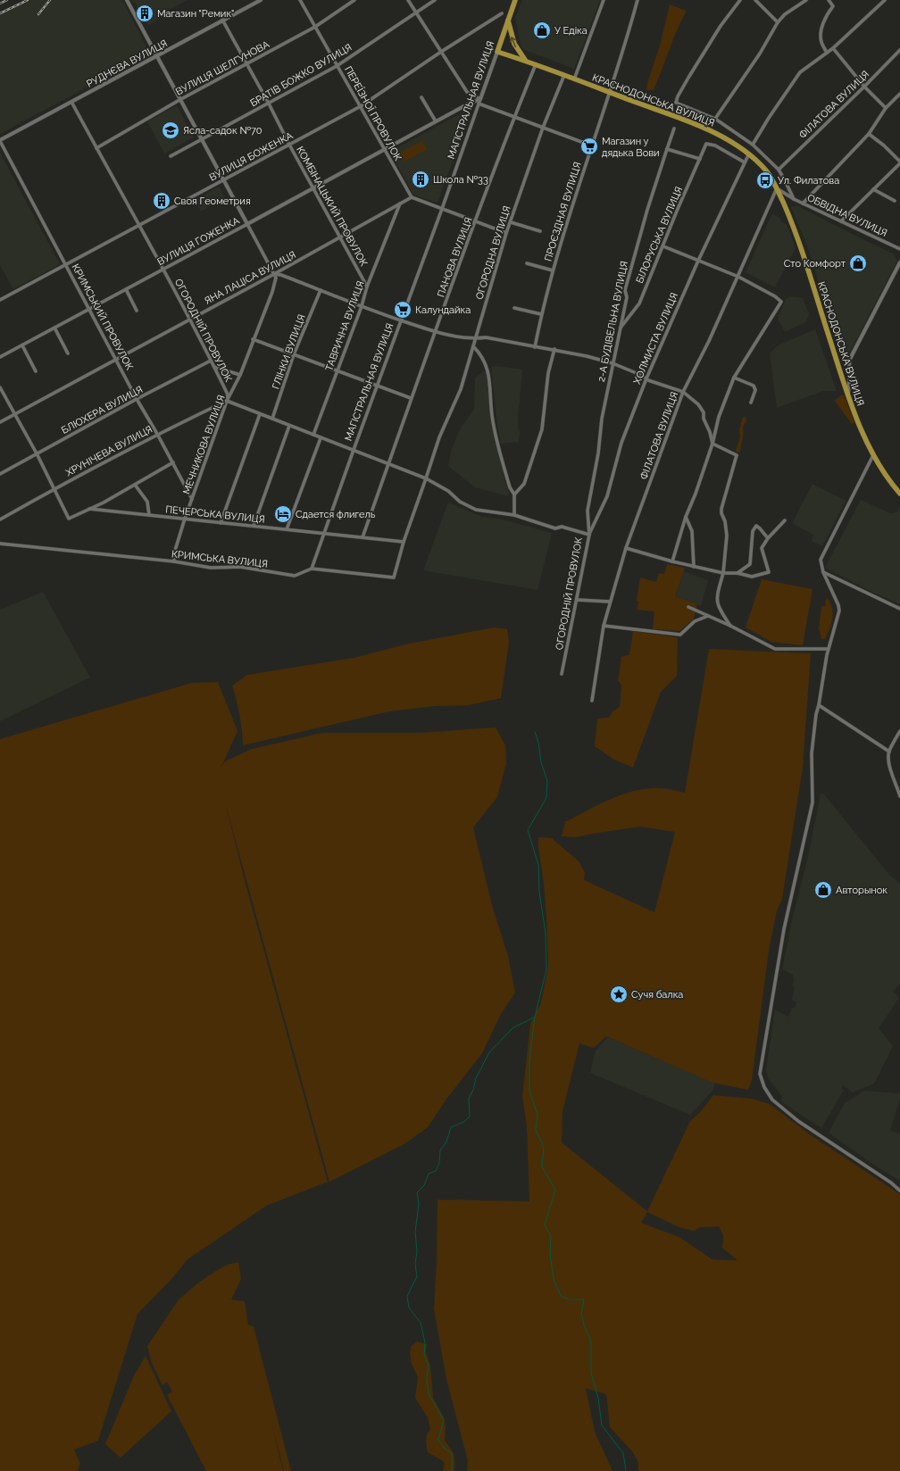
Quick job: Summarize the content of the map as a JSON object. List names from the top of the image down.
{
  "streets": {
    "main road": ["МАГІСТРАЛЬНАЯ ВУЛИЦЯ", "КРАСНОДОНСЬКА ВУЛИЦЯ"],
    "street": [
      "РУДНЄВА ВУЛИЦЯ",
      "ВУЛИЦЯ ШЕЛГУНОВА",
      "БРАТІВ БОЖКО ВУЛИЦЯ",
      "ФІЛАТОВА ВУЛИЦЯ",
      "ПЕРЕЇЗНОЇ ПРОВУЛОК",
      "ВУЛИЦЯ БОЖЕНКА",
      "КОМБІНАЦЬКИЙ ПРОВУЛОК",
      "ПРОЄЗДНАЯ ВУЛИЦЯ",
      "ОБВІДНА ВУЛИЦЯ",
      "БІЛОРУСЬКА ВУЛИЦЯ",
      "ВУЛИЦЯ ГОЖЕНКА",
      "ОГОРОДНА ВУЛИЦЯ",
      "ПАНОВА ВУЛИЦЯ",
      "ЯНА ЛАЦІСА ВУЛИЦЯ",
      "КРИМСЬКИЙ ПРОВУЛОК",
      "2-А БУДІВЕЛЬНА ВУЛИЦЯ",
      "ТАВРИЧНА ВУЛИЦЯ",
      "ОГОРОДНІЙ ПРОВУЛОК",
      "ХОЛМИСТА ВУЛИЦЯ",
      "ГЛІНКИ ВУЛИЦЯ",
      "БЛЮХЕРА ВУЛИЦЯ",
      "МЕЧНИКОВА ВУЛИЦЯ",
      "ХРУНІЧЕВА ВУЛИЦЯ",
      "ПЕЧЕРСЬКА ВУЛИЦЯ",
      "КРИМСЬКА ВУЛИЦЯ"
    ]
  },
  "crossings": [
    ["РУДНЄВА ВУЛИЦЯ", "КОМБІНАЦЬКИЙ ПРОВУЛОК"],
    ["РУДНЄВА ВУЛИЦЯ", "КРИМСЬКИЙ ПРОВУЛОК"],
    ["РУДНЄВА ВУЛИЦЯ", "ОГОРОДНІЙ ПРОВУЛОК"],
    ["ВУЛИЦЯ ШЕЛГУНОВА", "ПЕРЕЇЗНОЇ ПРОВУЛОК"],
    ["ВУЛИЦЯ ШЕЛГУНОВА", "КОМБІНАЦЬКИЙ ПРОВУЛОК"],
    ["ВУЛИЦЯ ШЕЛГУНОВА", "ОГОРОДНІЙ ПРОВУЛОК"],
    ["БРАТІВ БОЖКО ВУЛИЦЯ", "ПЕРЕЇЗНОЇ ПРОВУЛОК"],
    ["БРАТІВ БОЖКО ВУЛИЦЯ", "КОМБІНАЦЬКИЙ ПРОВУЛОК"],
    ["МАГІСТРАЛЬНАЯ ВУЛИЦЯ", "КРАСНОДОНСЬКА ВУЛИЦЯ"],
    ["МАГІСТРАЛЬНАЯ ВУЛИЦЯ", "ВУЛИЦЯ ГОЖЕНКА"],
    ["МАГІСТРАЛЬНАЯ ВУЛИЦЯ", "ОГОРОДНІЙ ПРОВУЛОК"],
    ["МАГІСТРАЛЬНАЯ ВУЛИЦЯ", "ПЕЧЕРСЬКА ВУЛИЦЯ"],
    ["МАГІСТРАЛЬНАЯ ВУЛИЦЯ", "КРИМСЬКА ВУЛИЦЯ"],
    ["КРАСНОДОНСЬКА ВУЛИЦЯ", "ФІЛАТОВА ВУЛИЦЯ"],
    ["КРАСНОДОНСЬКА ВУЛИЦЯ", "ПРОЄЗДНАЯ ВУЛИЦЯ"],
    ["КРАСНОДОНСЬКА ВУЛИЦЯ", "ОГОРОДНА ВУЛИЦЯ"],
    ["КРАСНОДОНСЬКА ВУЛИЦЯ", "ПАНОВА ВУЛИЦЯ"],
    ["КРАСНОДОНСЬКА ВУЛИЦЯ", "ХОЛМИСТА ВУЛИЦЯ"],
    ["ФІЛАТОВА ВУЛИЦЯ", "ОБВІДНА ВУЛИЦЯ"],
    ["ПЕРЕЇЗНОЇ ПРОВУЛОК", "ВУЛИЦЯ БОЖЕНКА"],
    ["ПЕРЕЇЗНОЇ ПРОВУЛОК", "ВУЛИЦЯ ГОЖЕНКА"],
    ["ПЕРЕЇЗНОЇ ПРОВУЛОК", "ЯНА ЛАЦІСА ВУЛИЦЯ"],
    ["ВУЛИЦЯ БОЖЕНКА", "КОМБІНАЦЬКИЙ ПРОВУЛОК"],
    ["ВУЛИЦЯ БОЖЕНКА", "КРИМСЬКИЙ ПРОВУЛОК"],
    ["ВУЛИЦЯ БОЖЕНКА", "ОГОРОДНІЙ ПРОВУЛОК"],
    ["КОМБІНАЦЬКИЙ ПРОВУЛОК", "ВУЛИЦЯ ГОЖЕНКА"],
    ["КОМБІНАЦЬКИЙ ПРОВУЛОК", "ЯНА ЛАЦІСА ВУЛИЦЯ"],
    ["КОМБІНАЦЬКИЙ ПРОВУЛОК", "ТАВРИЧНА ВУЛИЦЯ"],
    ["БІЛОРУСЬКА ВУЛИЦЯ", "2-А БУДІВЕЛЬНА ВУЛИЦЯ"],
    ["БІЛОРУСЬКА ВУЛИЦЯ", "ХОЛМИСТА ВУЛИЦЯ"],
    ["ВУЛИЦЯ ГОЖЕНКА", "КРИМСЬКИЙ ПРОВУЛОК"],
    ["ВУЛИЦЯ ГОЖЕНКА", "ОГОРОДНІЙ ПРОВУЛОК"],
    ["ОГОРОДНА ВУЛИЦЯ", "ОГОРОДНІЙ ПРОВУЛОК"],
    ["ОГОРОДНА ВУЛИЦЯ", "ПЕЧЕРСЬКА ВУЛИЦЯ"],
    ["ОГОРОДНА ВУЛИЦЯ", "КРИМСЬКА ВУЛИЦЯ"],
    ["ПАНОВА ВУЛИЦЯ", "ОГОРОДНІЙ ПРОВУЛОК"],
    ["ПАНОВА ВУЛИЦЯ", "ПЕЧЕРСЬКА ВУЛИЦЯ"],
    ["ЯНА ЛАЦІСА ВУЛИЦЯ", "КРИМСЬКИЙ ПРОВУЛОК"],
    ["ЯНА ЛАЦІСА ВУЛИЦЯ", "ТАВРИЧНА ВУЛИЦЯ"],
    ["ЯНА ЛАЦІСА ВУЛИЦЯ", "ОГОРОДНІЙ ПРОВУЛОК"],
    ["ЯНА ЛАЦІСА ВУЛИЦЯ", "МЕЧНИКОВА ВУЛИЦЯ"],
    ["КРИМСЬКИЙ ПРОВУЛОК", "БЛЮХЕРА ВУЛИЦЯ"],
    ["КРИМСЬКИЙ ПРОВУЛОК", "МЕЧНИКОВА ВУЛИЦЯ"],
    ["КРИМСЬКИЙ ПРОВУЛОК", "ХРУНІЧЕВА ВУЛИЦЯ"],
    ["2-А БУДІВЕЛЬНА ВУЛИЦЯ", "ОГОРОДНІЙ ПРОВУЛОК"],
    ["2-А БУДІВЕЛЬНА ВУЛИЦЯ", "ХОЛМИСТА ВУЛИЦЯ"],
    ["ТАВРИЧНА ВУЛИЦЯ", "ОГОРОДНІЙ ПРОВУЛОК"],
    ["ОГОРОДНІЙ ПРОВУЛОК", "ХОЛМИСТА ВУЛИЦЯ"],
    ["ОГОРОДНІЙ ПРОВУЛОК", "ГЛІНКИ ВУЛИЦЯ"],
    ["ОГОРОДНІЙ ПРОВУЛОК", "БЛЮХЕРА ВУЛИЦЯ"],
    ["ОГОРОДНІЙ ПРОВУЛОК", "МЕЧНИКОВА ВУЛИЦЯ"],
    ["ОГОРОДНІЙ ПРОВУЛОК", "ХРУНІЧЕВА ВУЛИЦЯ"],
    ["МЕЧНИКОВА ВУЛИЦЯ", "ХРУНІЧЕВА ВУЛИЦЯ"],
    ["МЕЧНИКОВА ВУЛИЦЯ", "ПЕЧЕРСЬКА ВУЛИЦЯ"],
    ["МЕЧНИКОВА ВУЛИЦЯ", "КРИМСЬКА ВУЛИЦЯ"]
  ],
  "places": {
    "building": ["Магазин \"Ремик\"", "Школа №33", "Своя Геометрия"],
    "shop": ["У Едіка", "Сто Комфорт", "Авторынок"],
    "school or university": ["Ясла-садок №70"],
    "supermarket": ["Магазин у дядька Вови", "Калундайка"],
    "bus stop": ["Ул. Филатова"],
    "hotel": ["Сдается флигель"],
    "place": ["Сучя балка"]
  }
}
